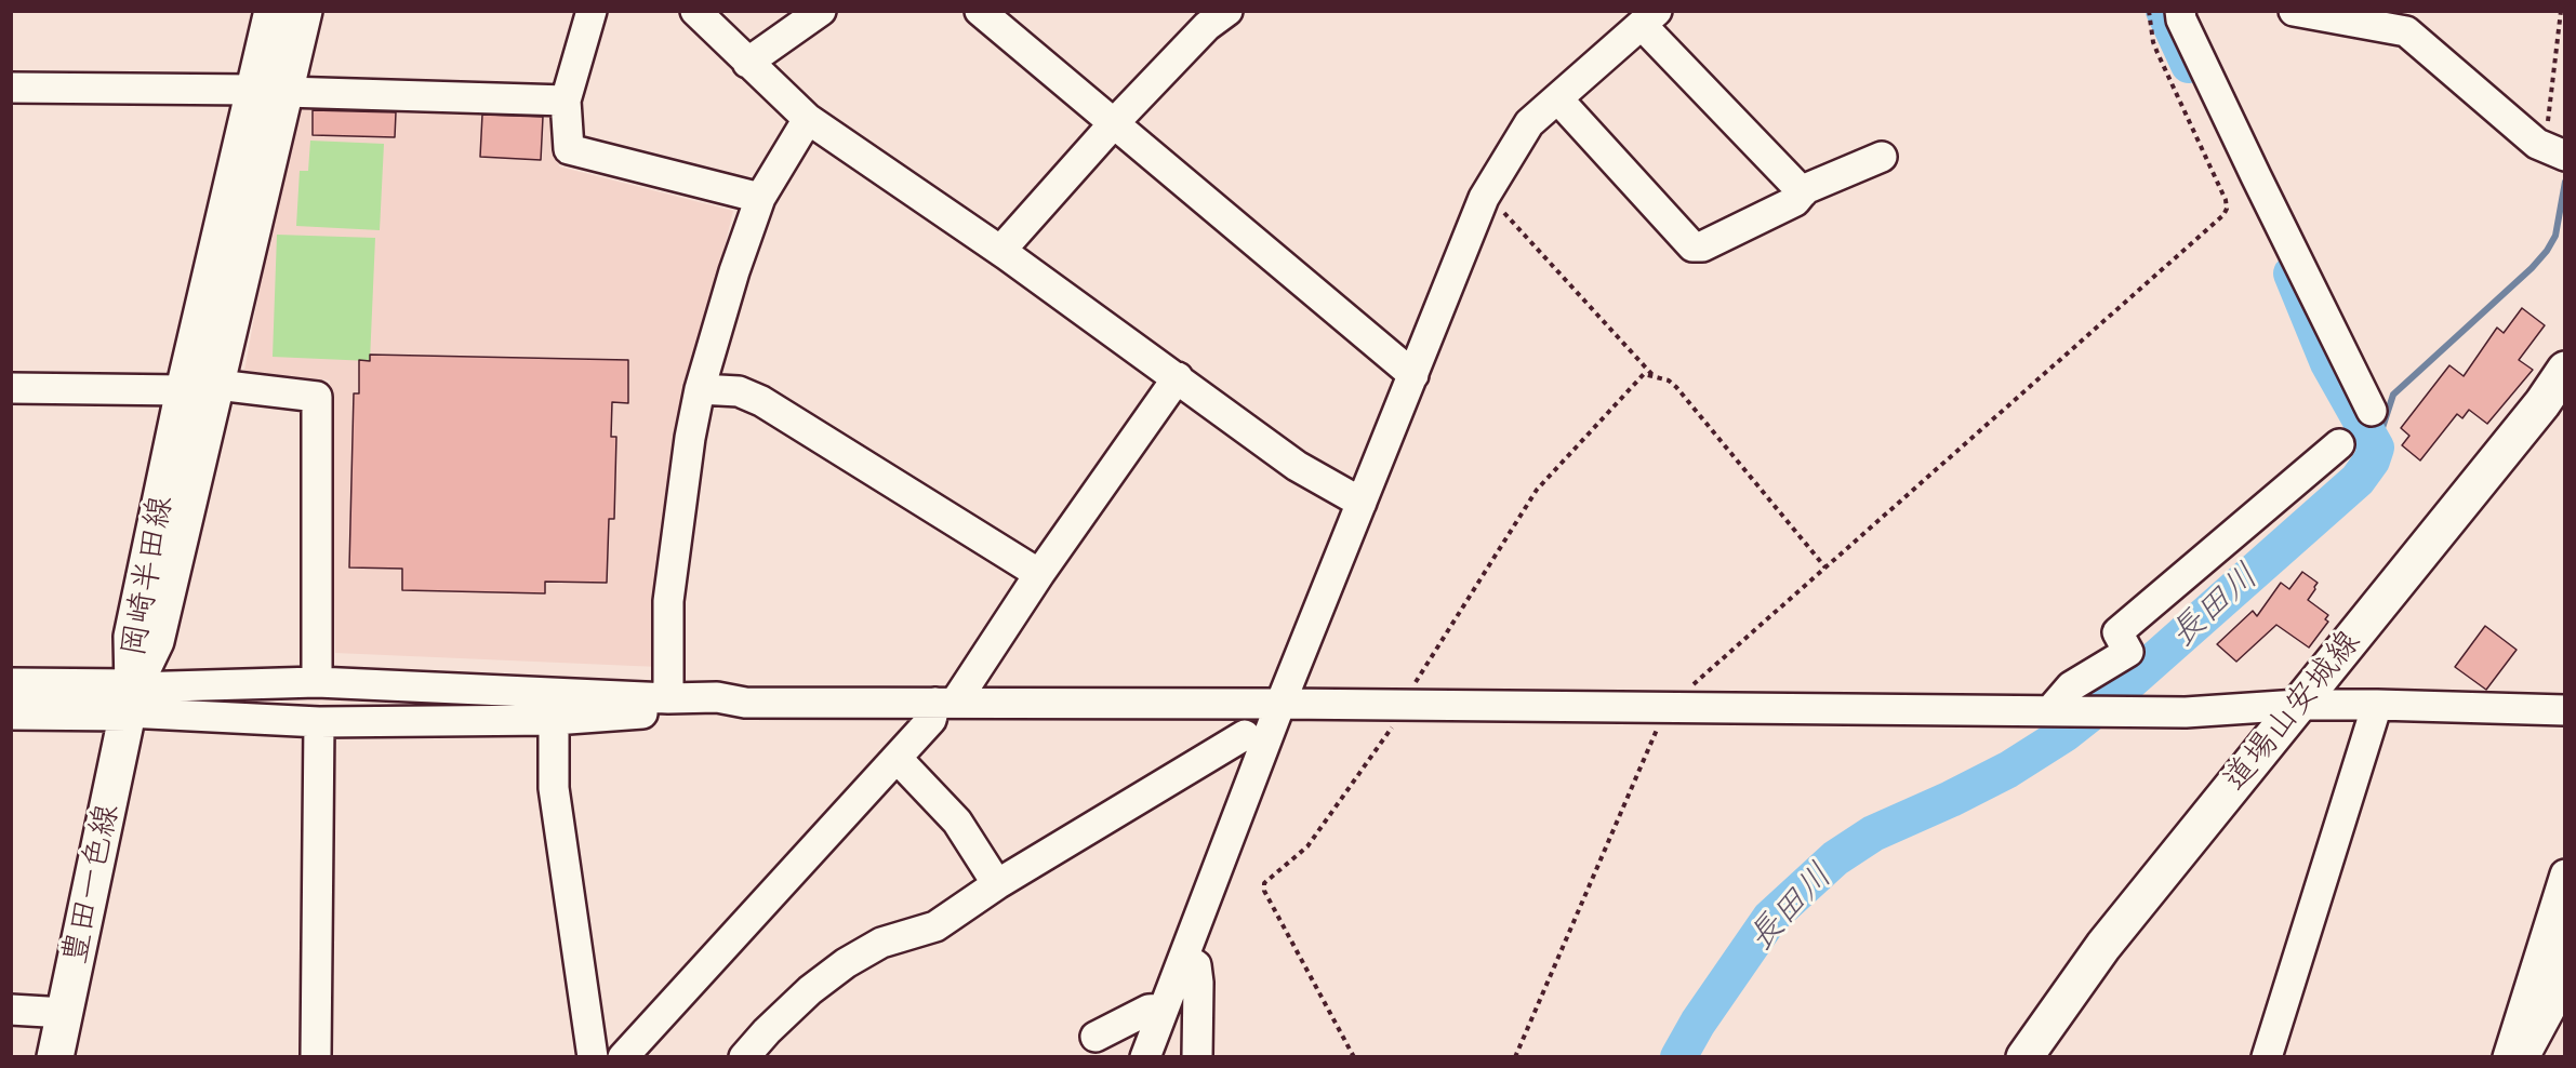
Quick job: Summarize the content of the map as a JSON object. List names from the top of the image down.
{
  "streets": {
    "main road": ["岡崎半田線", "道場山安城線", "豊田一色線"]
  },
  "crossings": [
    ["岡崎半田線", "豊田一色線"]
  ],
  "water": ["長田川"]
}
